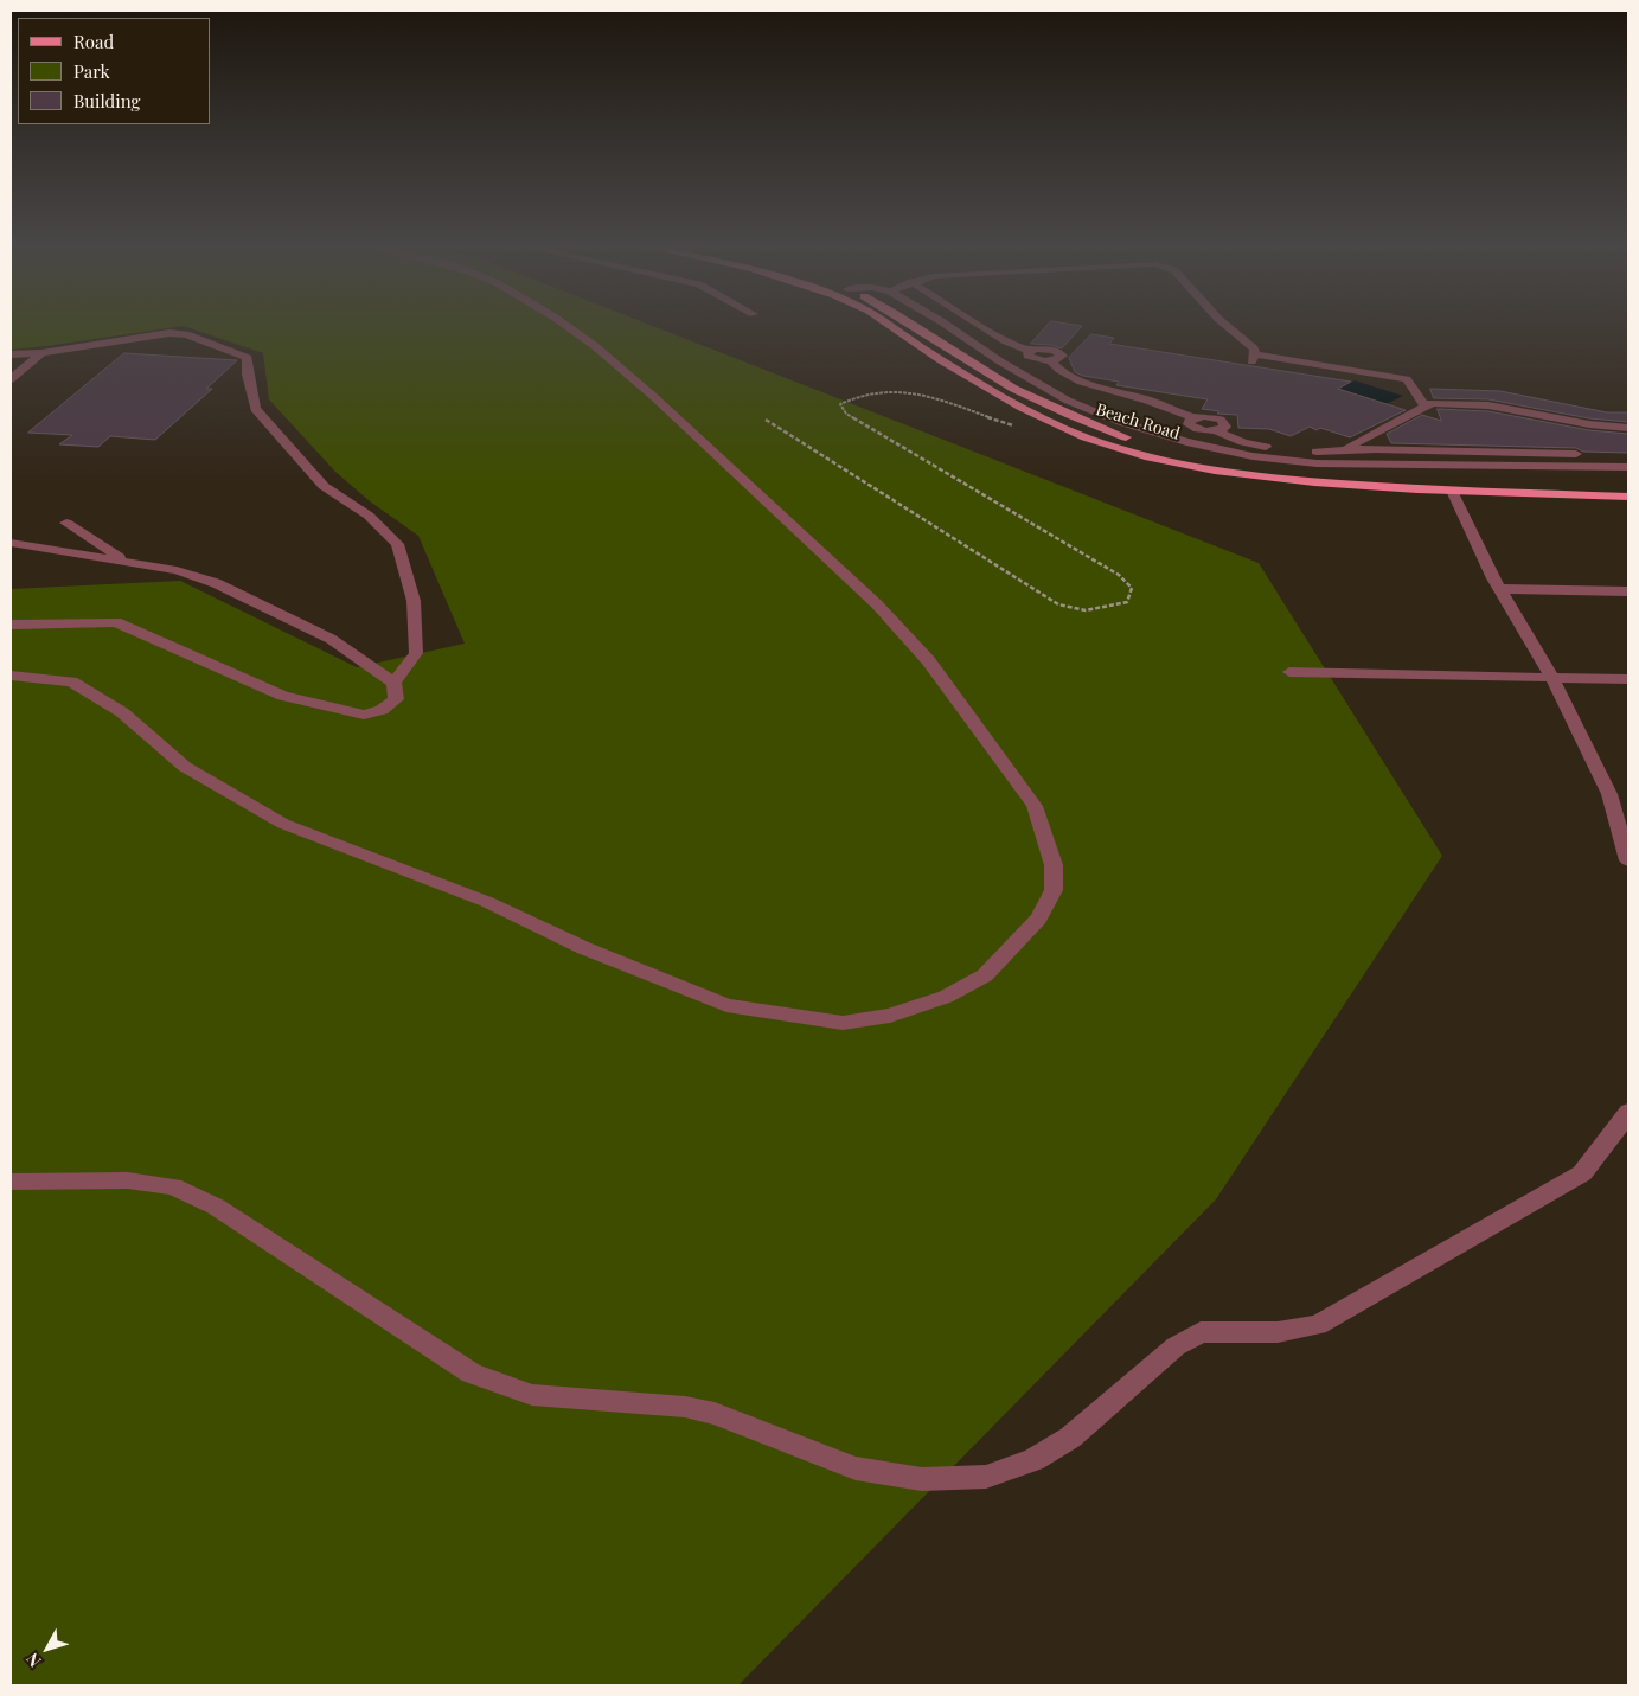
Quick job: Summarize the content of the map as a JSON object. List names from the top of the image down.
{
  "streets": {
    "main road": ["Beach Road"]
  },
  "legend": ["Road", "Park", "Building"],
  "north": "bottom left"
}
